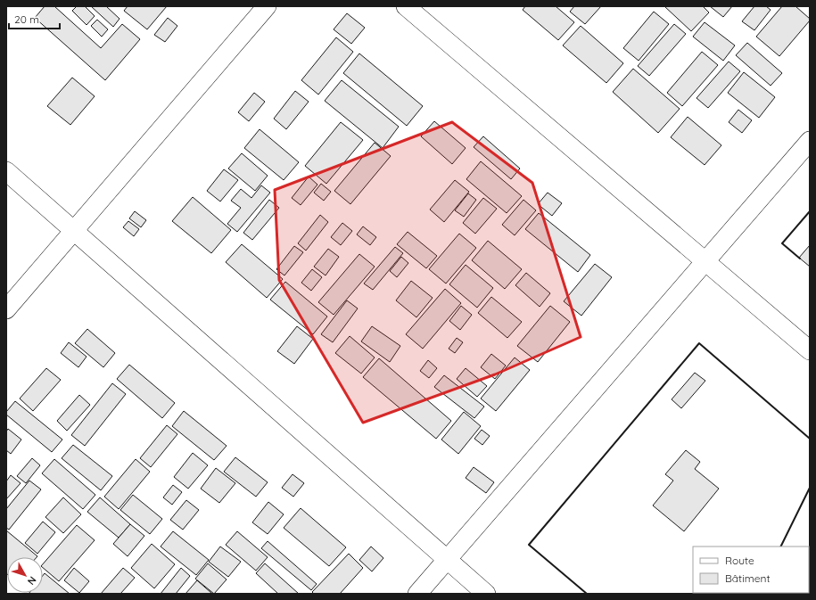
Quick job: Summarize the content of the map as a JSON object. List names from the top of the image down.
{
  "legend": ["Route", "Bâtiment"],
  "scale_bar": "20 m",
  "north": "bottom right"
}
